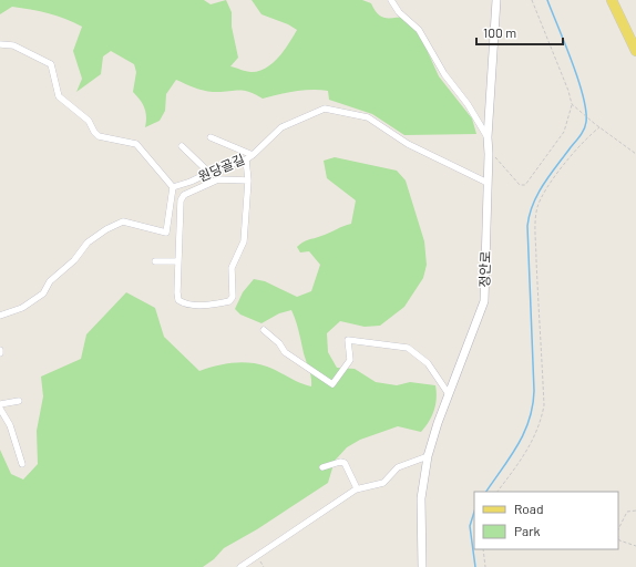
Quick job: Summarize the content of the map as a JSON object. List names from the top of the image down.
{
  "streets": {
    "street": ["원당골길", "정안로"]
  },
  "crossings": [
    ["원당골길", "정안로"]
  ],
  "legend": ["Road", "Park"],
  "scale_bar": "100 m"
}
